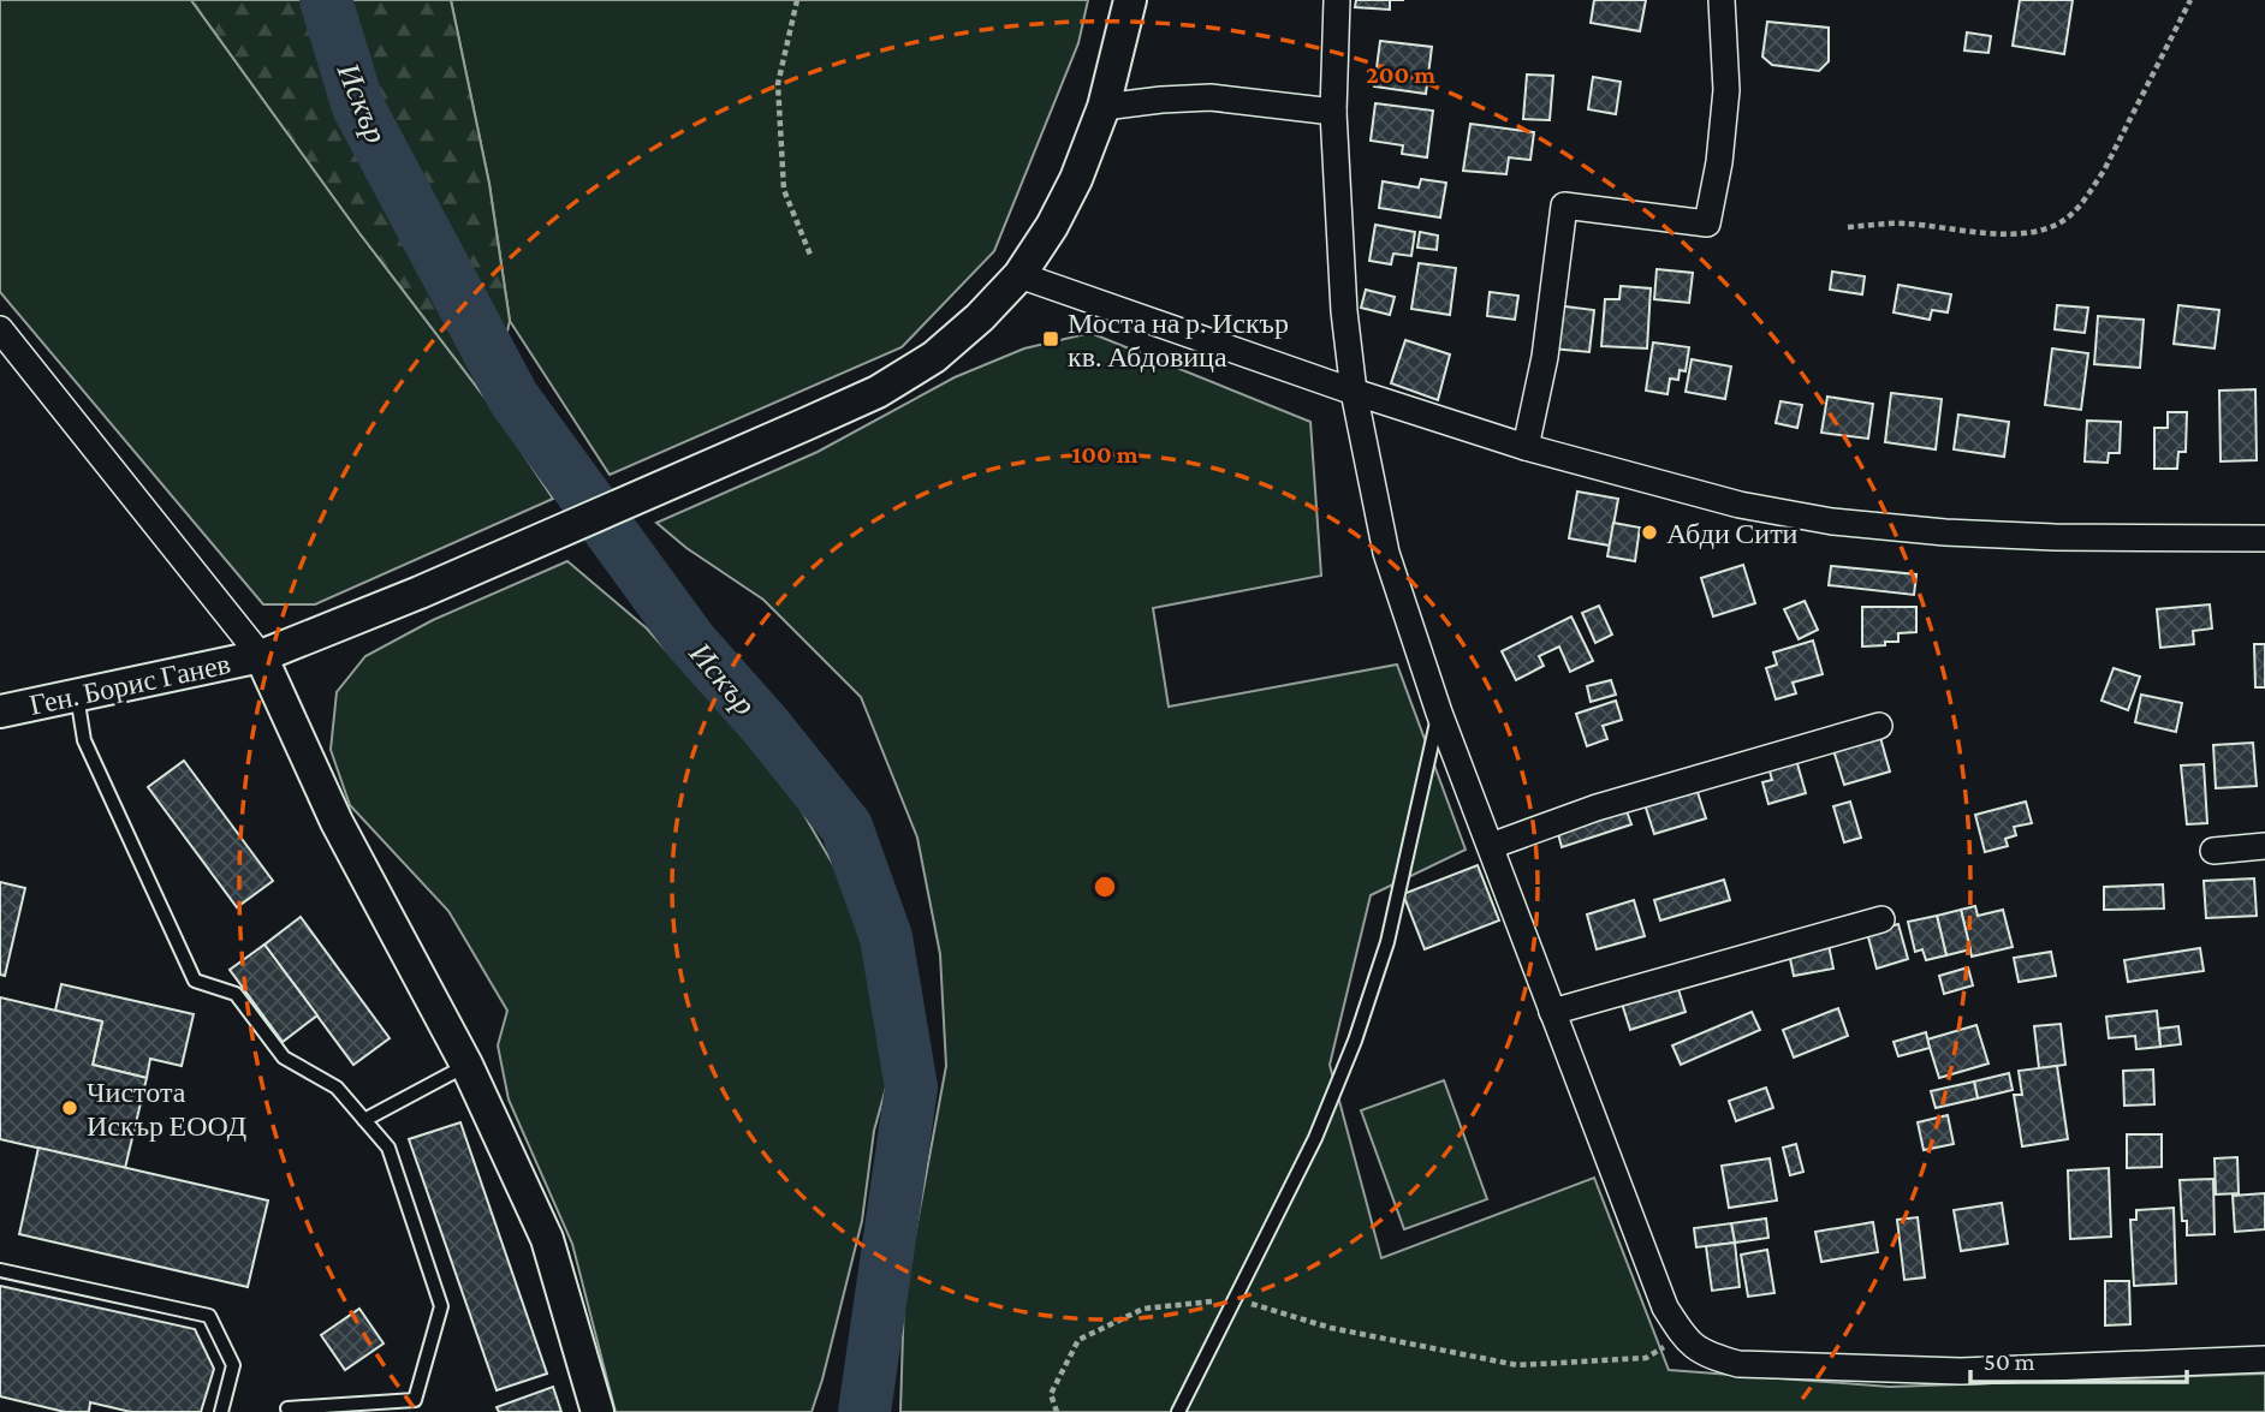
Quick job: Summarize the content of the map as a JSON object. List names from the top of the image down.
{
  "streets": {
    "street": ["Ген. Борис Ганев"]
  },
  "water": ["Искър"],
  "places": {
    "transit": ["Моста на р. Искър кв. Абдовица"],
    "other": ["Абди Сити", "Чистота Искър ЕООД"]
  },
  "scale_bar": "50 m",
  "rings": ["200 m", "100 m"]
}
